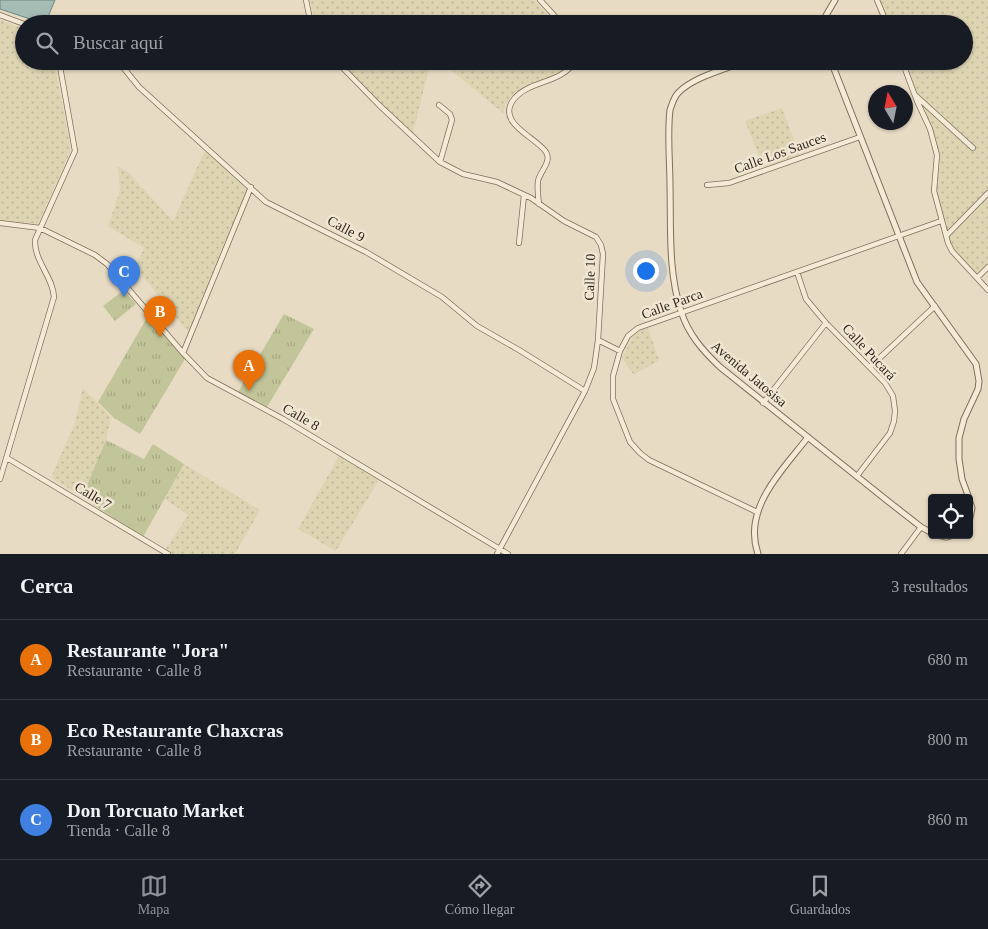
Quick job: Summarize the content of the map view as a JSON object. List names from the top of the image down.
{
  "streets": {
    "street": [
      "Calle Los Sauces",
      "Calle 9",
      "Calle 10",
      "Calle Parca",
      "Calle Pucará",
      "Avenida Jatosisa",
      "Calle 8",
      "Calle 7"
    ]
  },
  "crossings": [
    ["Calle 9", "Calle 10"],
    ["Calle 10", "Calle 8"],
    ["Calle Parca", "Calle Pucará"],
    ["Calle Parca", "Avenida Jatosisa"],
    ["Calle Pucará", "Avenida Jatosisa"]
  ],
  "north": "top",
  "page": {
    "search": "Buscar aquí",
    "pins": ["C", "B", "A"],
    "heading": ["Cerca", "3 resultados"],
    "list": [
      {
        "mark": "A",
        "name": "Restaurante \"Jora\"",
        "note": "Restaurante · Calle 8",
        "value": "680 m"
      },
      {
        "mark": "B",
        "name": "Eco Restaurante Chaxcras",
        "note": "Restaurante · Calle 8",
        "value": "800 m"
      },
      {
        "mark": "C",
        "name": "Don Torcuato Market",
        "note": "Tienda · Calle 8",
        "value": "860 m"
      }
    ],
    "nav": ["Mapa", "Cómo llegar", "Guardados"]
  }
}
